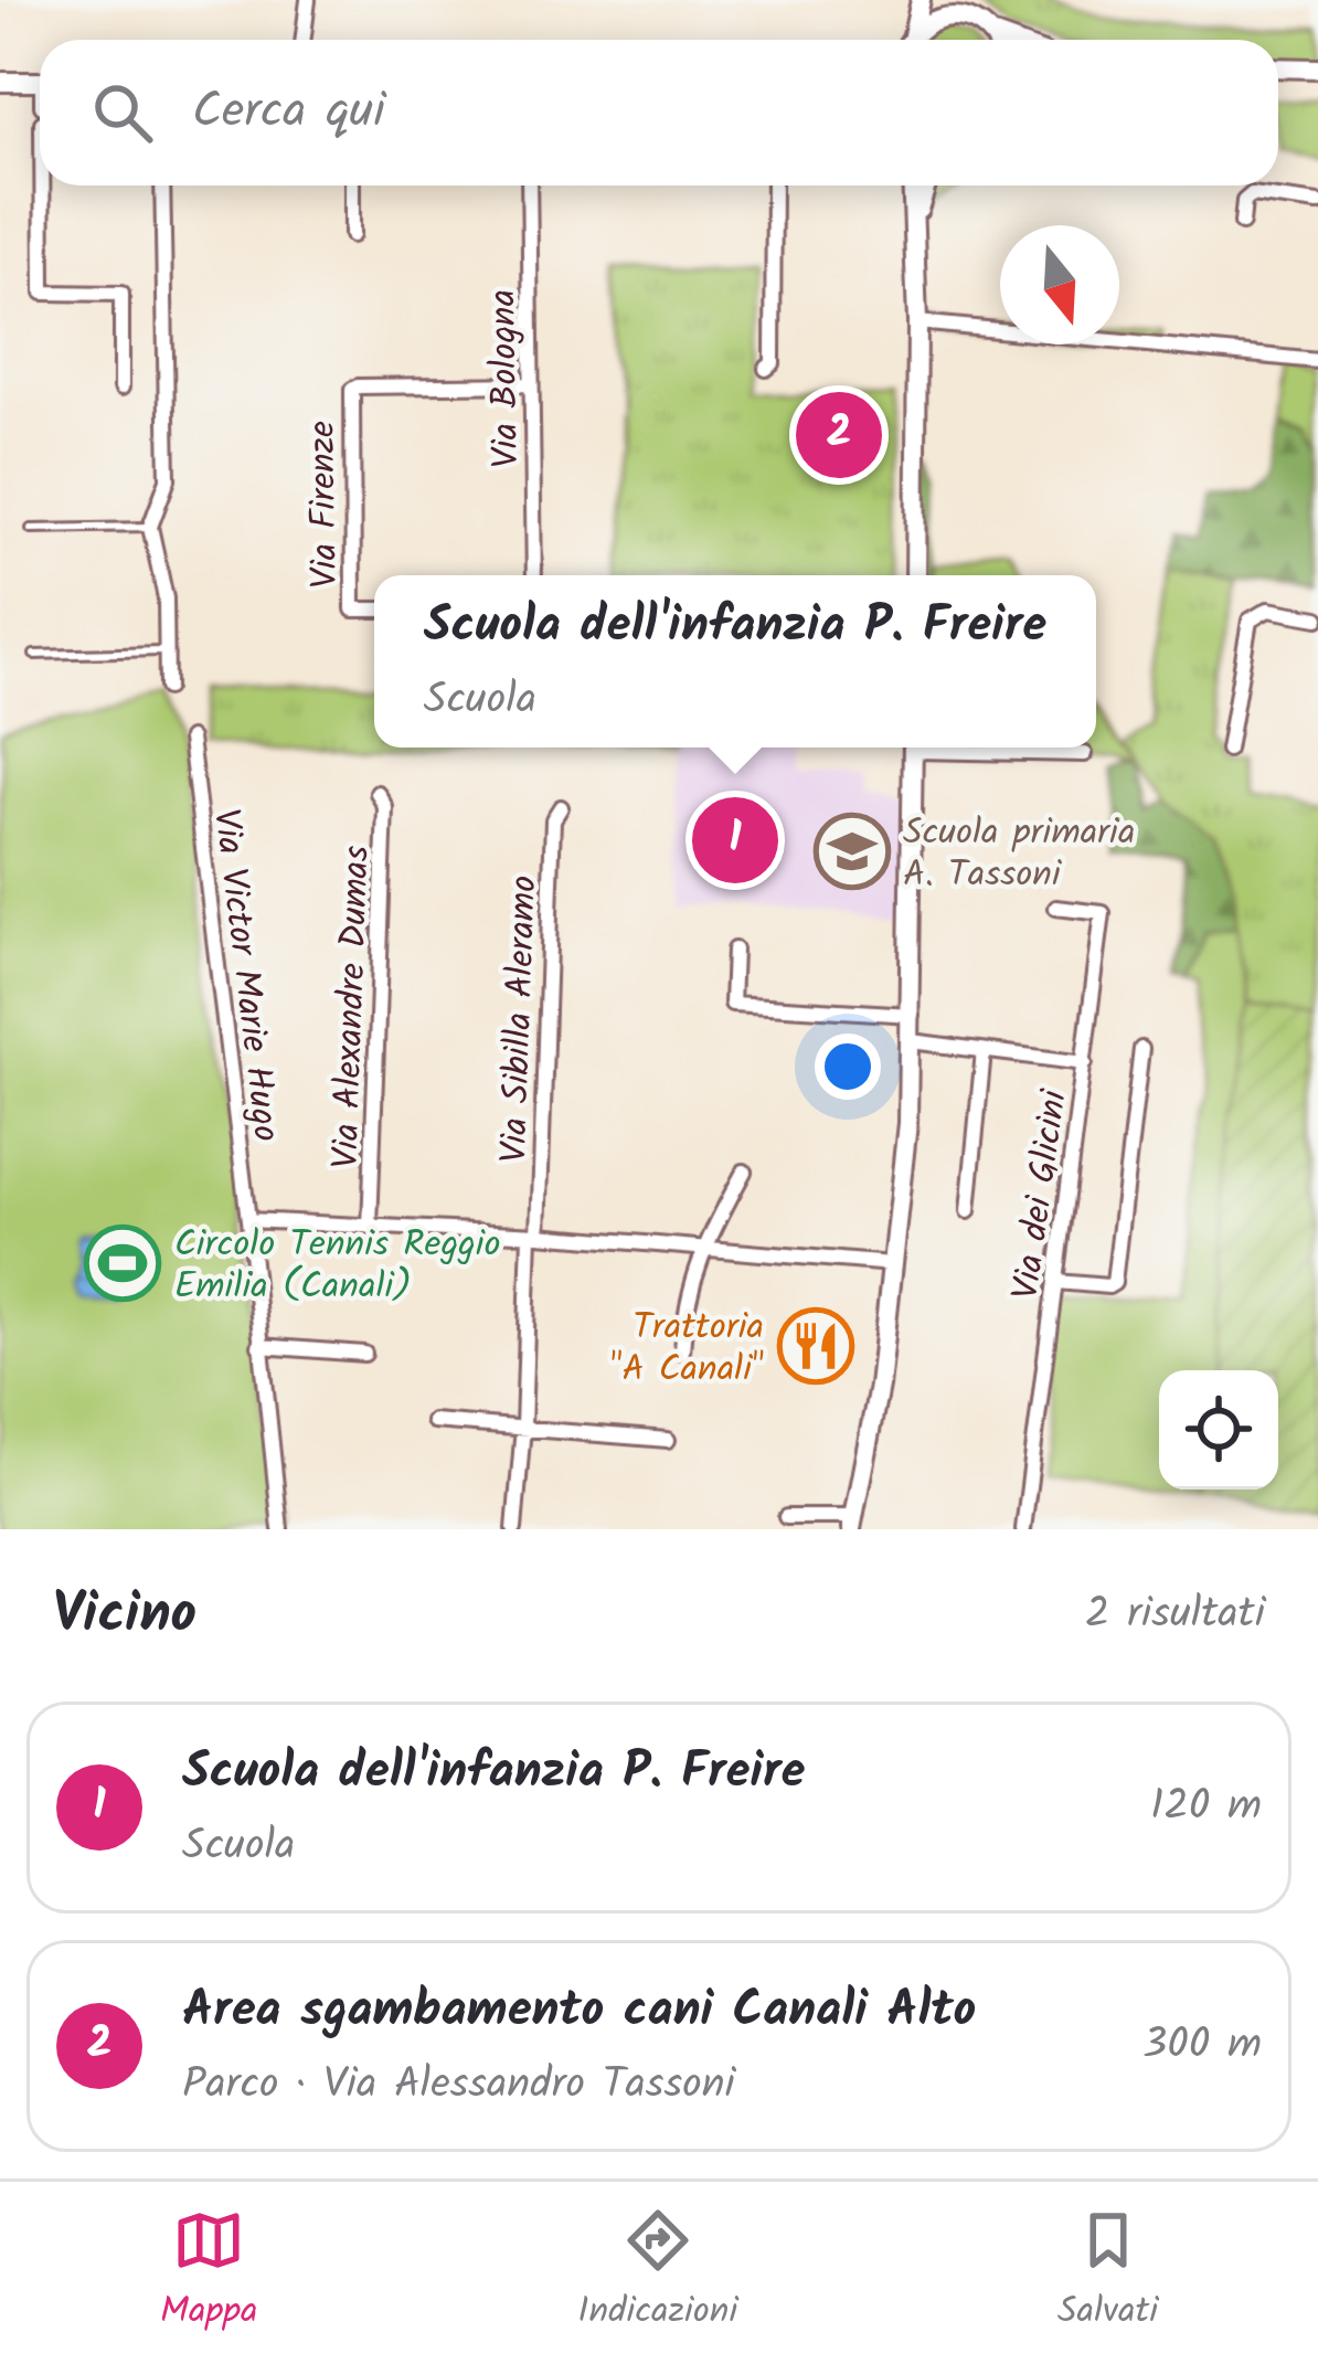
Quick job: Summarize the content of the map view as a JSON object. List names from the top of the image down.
{
  "streets": {
    "street": [
      "Via Bologna",
      "Via Firenze",
      "Via Victor Marie Hugo",
      "Via Alexandre Dumas",
      "Via Sibilla Aleramo",
      "Via dei Glicini"
    ]
  },
  "crossings": [
    ["Via Bologna", "Via Firenze"]
  ],
  "places": {
    "school or university": ["Scuola primaria A. Tassoni"],
    "sports": ["Circolo Tennis Reggio Emilia (Canali)"],
    "restaurant": ["Trattoria \"A Canali\""]
  },
  "north": "bottom",
  "page": {
    "search": "Cerca qui",
    "pins": ["2", "1"],
    "popup": ["Scuola dell'infanzia P. Freire", "Scuola"],
    "heading": ["Vicino", "2 risultati"],
    "list": [
      {
        "mark": "1",
        "name": "Scuola dell'infanzia P. Freire",
        "note": "Scuola",
        "value": "120 m"
      },
      {
        "mark": "2",
        "name": "Area sgambamento cani Canali Alto",
        "note": "Parco · Via Alessandro Tassoni",
        "value": "300 m"
      }
    ],
    "nav": ["Mappa", "Indicazioni", "Salvati"]
  }
}
